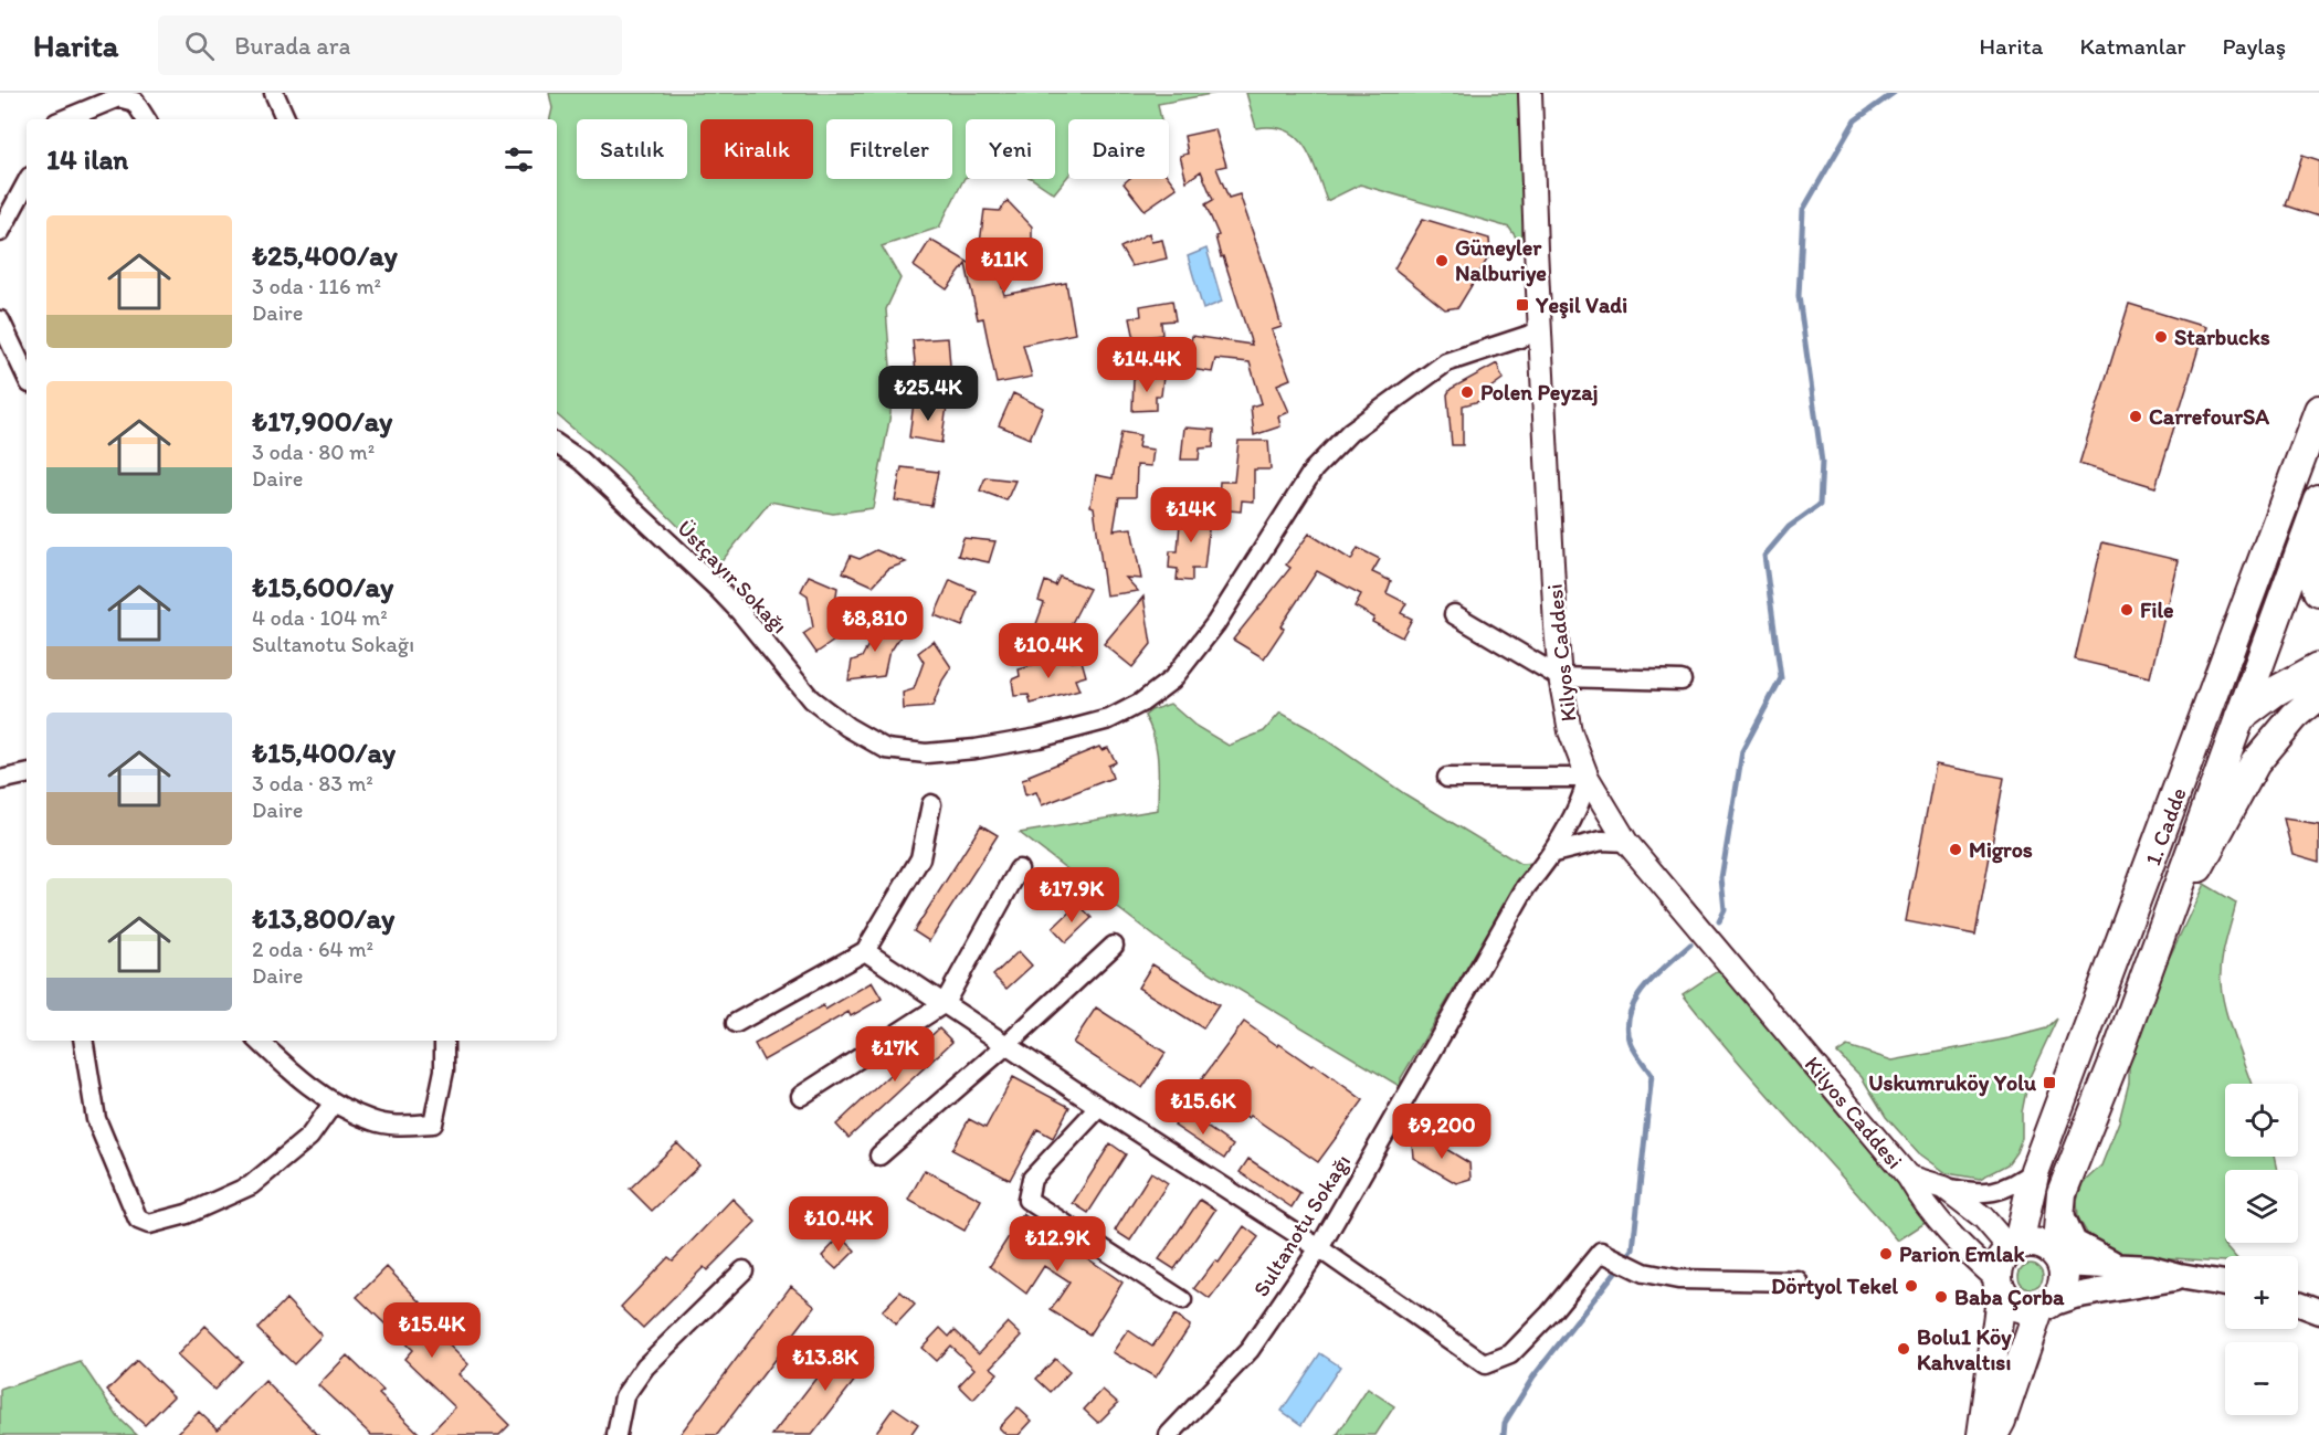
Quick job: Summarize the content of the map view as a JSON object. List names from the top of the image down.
{
  "streets": {
    "main road": ["1. Cadde"],
    "street": ["Üstçayır Sokağı", "Kilyos Caddesi", "Sultanotu Sokağı"]
  },
  "crossings": [
    ["Üstçayır Sokağı", "Kilyos Caddesi"],
    ["Kilyos Caddesi", "1. Cadde"],
    ["Kilyos Caddesi", "Sultanotu Sokağı"]
  ],
  "places": {
    "other": [
      "Güneyler Nalburiye",
      "Starbucks",
      "Polen Peyzaj",
      "CarrefourSA",
      "File",
      "Migros",
      "Parion Emlak",
      "Dörtyol Tekel",
      "Baba Çorba",
      "Bolu1 Köy Kahvaltısı"
    ],
    "transit": ["Yeşil Vadi", "Uskumruköy Yolu"]
  },
  "page": {
    "header": "Harita",
    "search": "Burada ara",
    "nav": ["Harita", "Katmanlar", "Paylaş"],
    "chip": [
      "Satılık",
      "Kiralık",
      "Filtreler",
      "Yeni",
      "Daire"
    ],
    "heading": "14 ilan",
    "list": [
      {
        "name": "₺25,400/ay",
        "note": "3 oda · 116 m² · Daire"
      },
      {
        "name": "₺17,900/ay",
        "note": "3 oda · 80 m² · Daire"
      },
      {
        "name": "₺15,600/ay",
        "note": "4 oda · 104 m² · Sultanotu Sokağı"
      },
      {
        "name": "₺15,400/ay",
        "note": "3 oda · 83 m² · Daire"
      },
      {
        "name": "₺13,800/ay",
        "note": "2 oda · 64 m² · Daire"
      }
    ],
    "price": [
      "₺11K",
      "₺14.4K",
      "₺25.4K",
      "₺14K",
      "₺8,810",
      "₺10.4K",
      "₺17.9K",
      "₺17K",
      "₺15.6K",
      "₺9,200",
      "₺10.4K",
      "₺12.9K",
      "₺15.4K",
      "₺13.8K"
    ],
    "map_buttons": ["+", "−"]
  }
}
